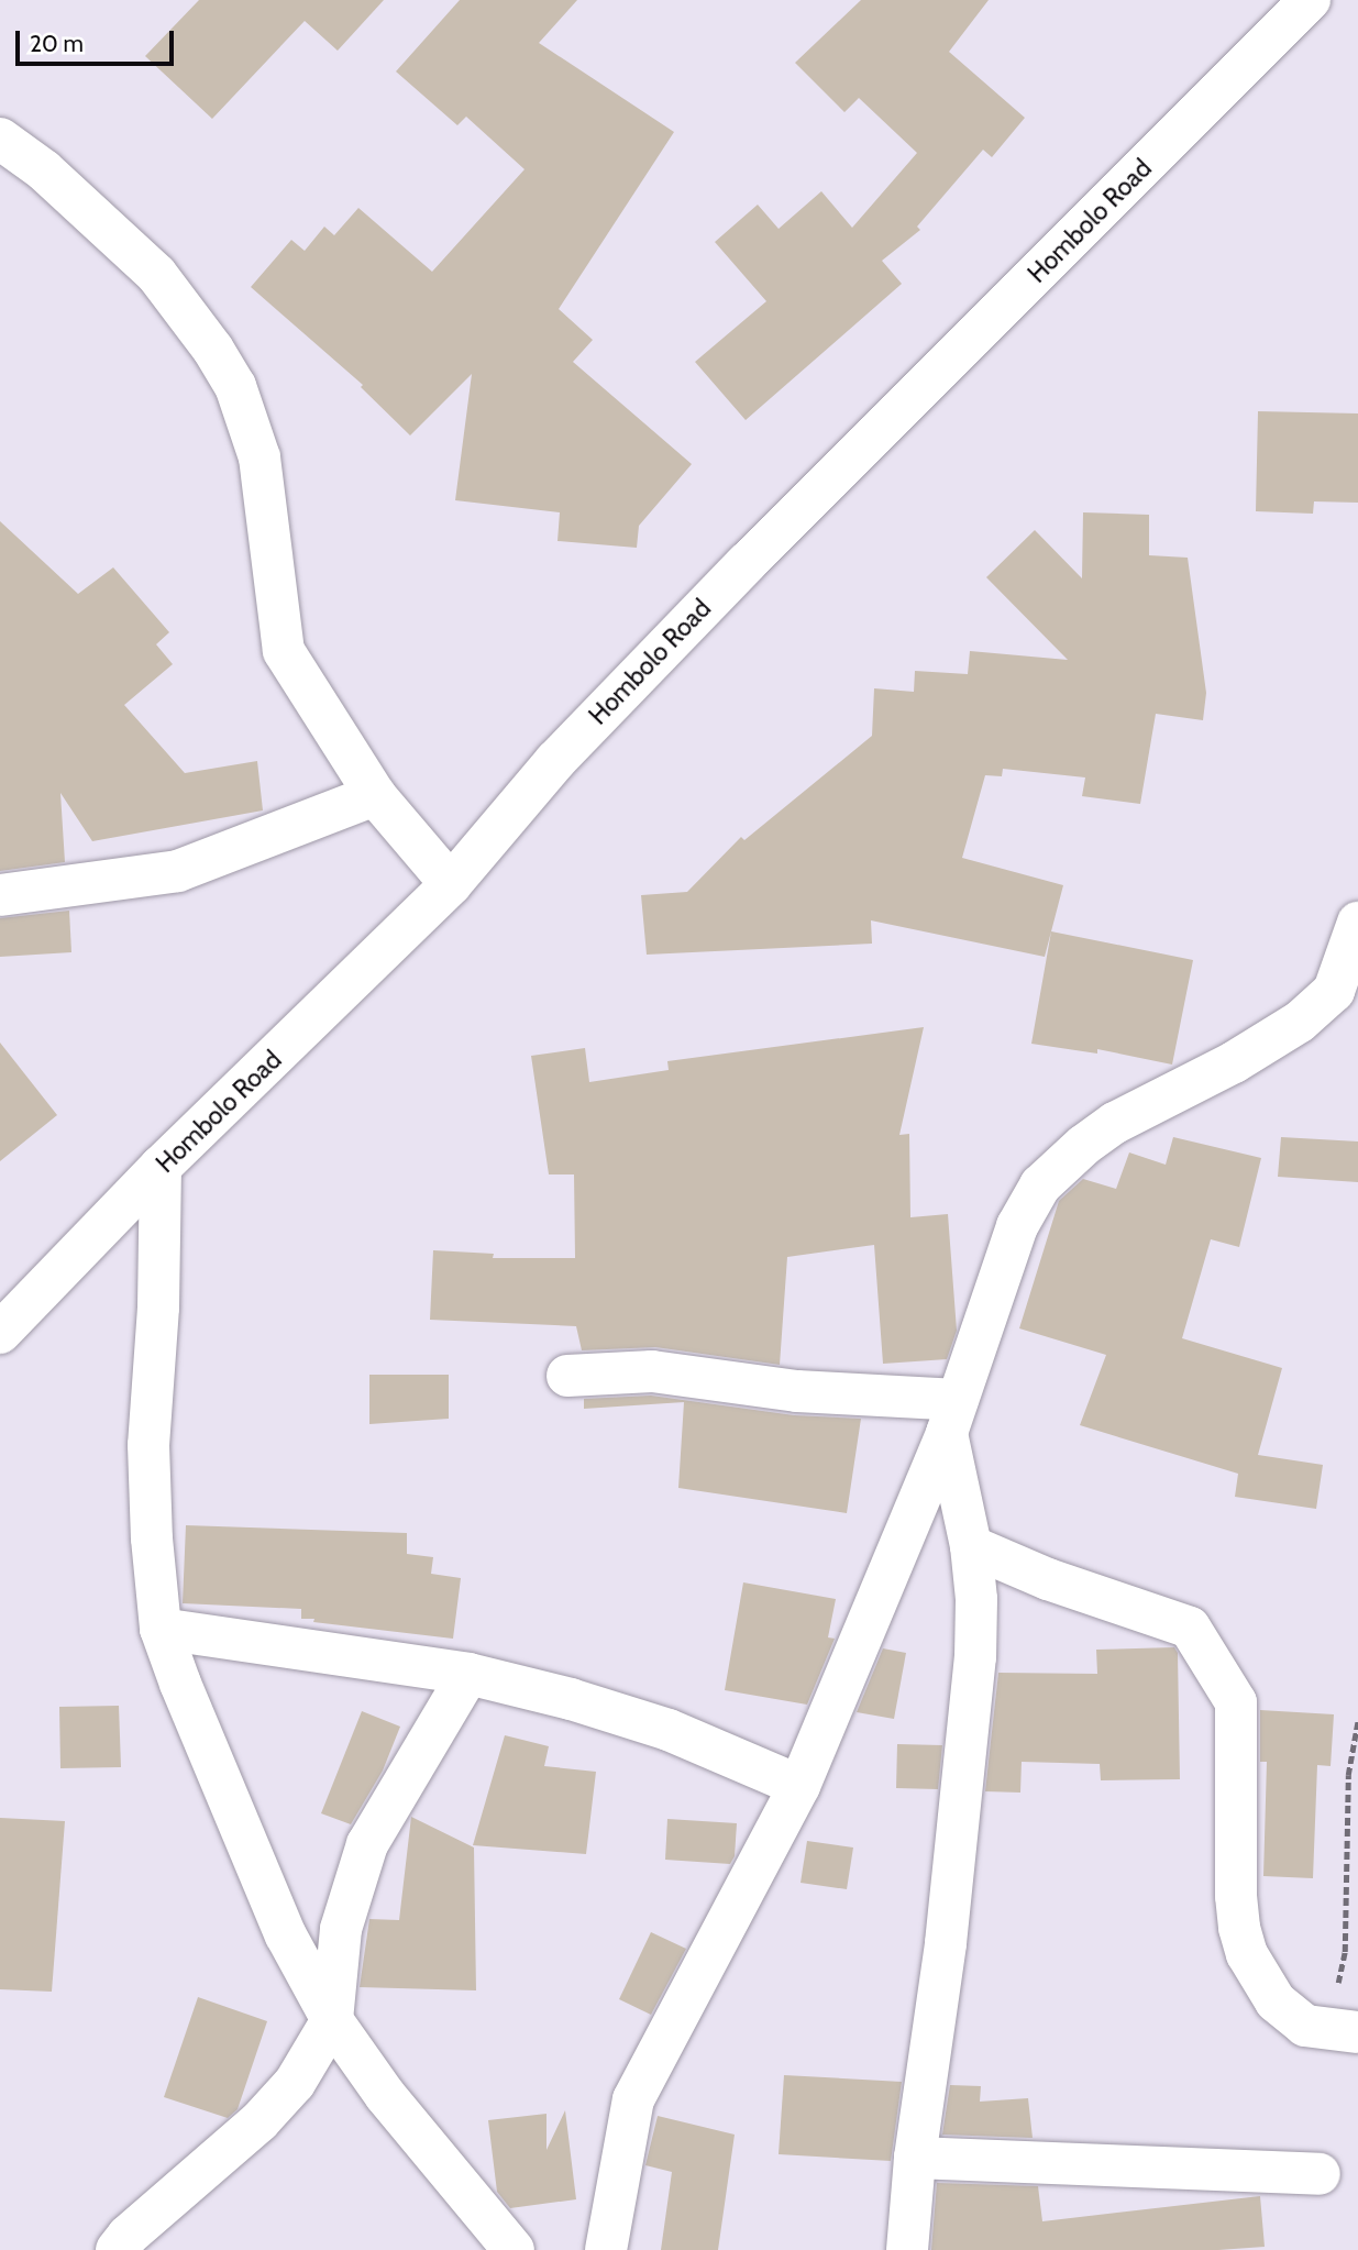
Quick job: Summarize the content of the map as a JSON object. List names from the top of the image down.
{
  "streets": {
    "street": ["Hombolo Road"]
  },
  "scale_bar": "20 m"
}
